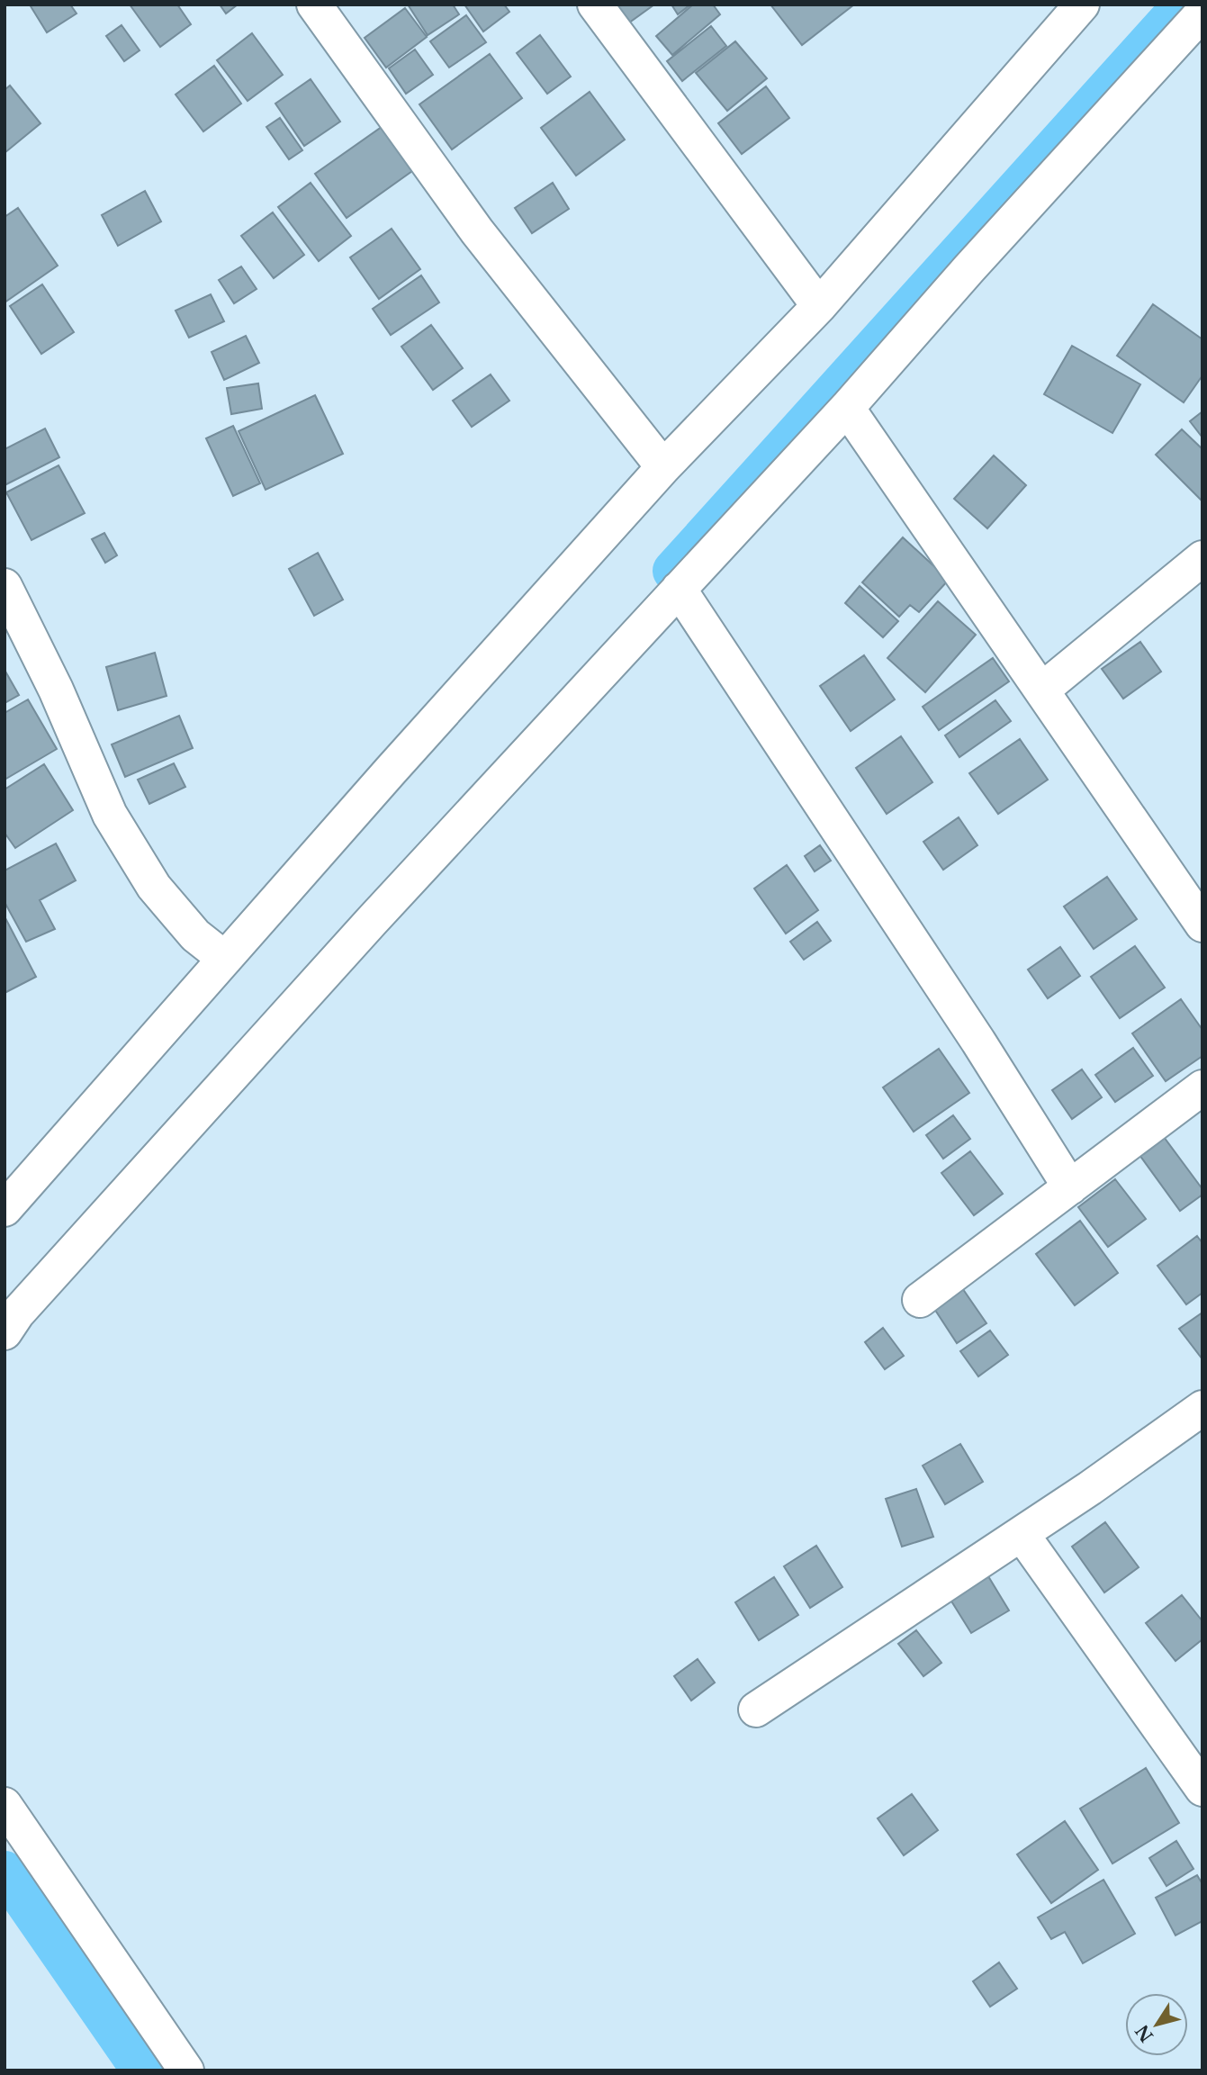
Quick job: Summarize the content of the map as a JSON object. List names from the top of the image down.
{
  "north": "bottom left"
}
